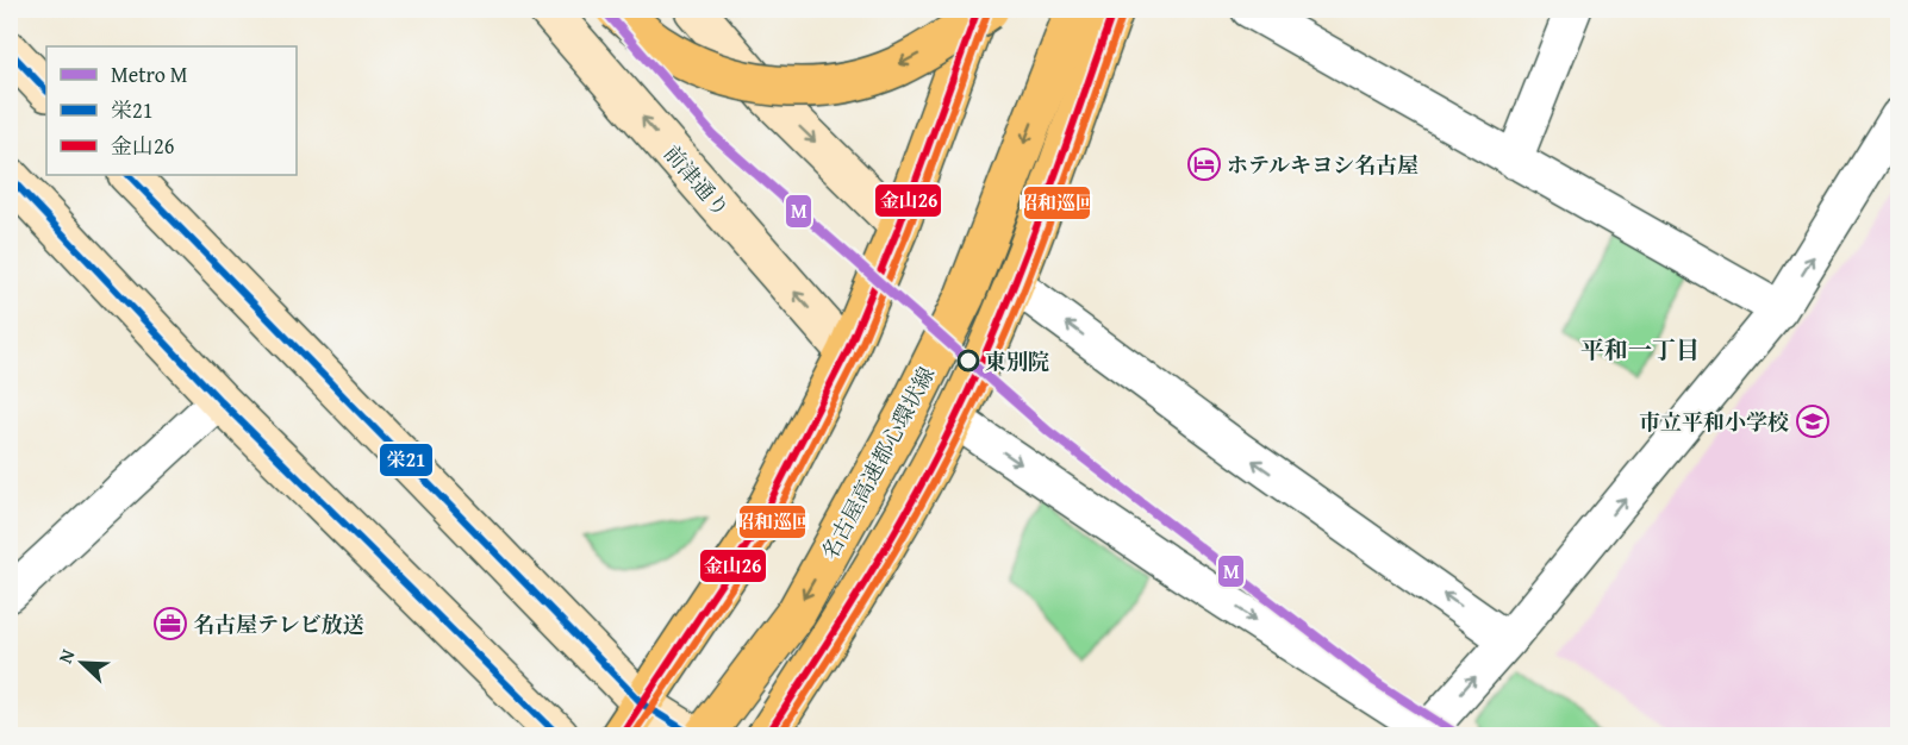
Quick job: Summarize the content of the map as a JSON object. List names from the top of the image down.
{
  "streets": {
    "main road": ["名古屋高速都心環状線"],
    "street": ["前津通り"]
  },
  "districts": ["平和一丁目"],
  "places": {
    "hotel": ["ホテルキヨシ名古屋"],
    "other": ["東別院"],
    "school or university": ["市立平和小学校"],
    "office": ["名古屋テレビ放送"]
  },
  "lines": [
    "metro line M",
    "transit line 金山26",
    "transit line 昭和巡回",
    "transit line 栄21"
  ],
  "legend": ["Metro M", "栄21", "金山26"],
  "north": "top left"
}
